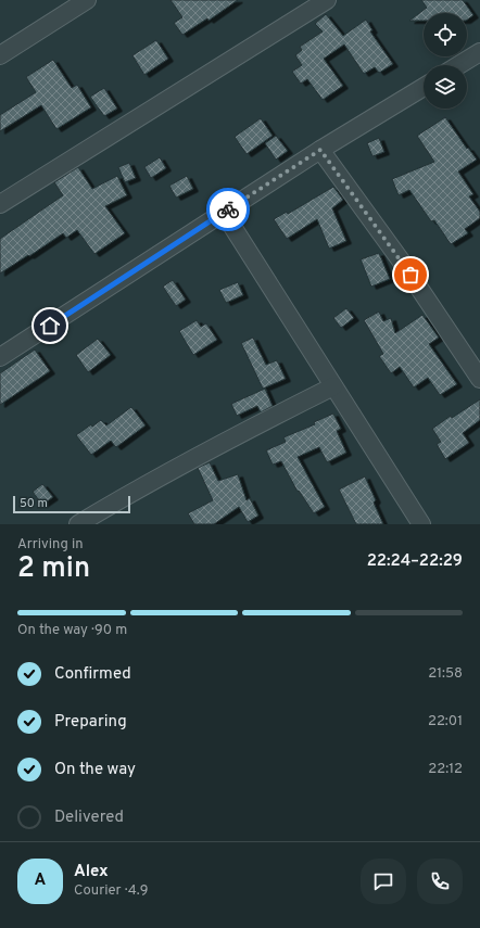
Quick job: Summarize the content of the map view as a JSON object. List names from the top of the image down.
{
  "scale_bar": "50 m",
  "page": {
    "scale": "50 m",
    "heading": ["2 min", "Arriving in", "22:24–22:29"],
    "panel": ["Alex", "Courier · 4.9"],
    "bar": "On the way · 90 m",
    "list": [
      ["Confirmed", "21:58"],
      ["Preparing", "22:01"],
      ["On the way", "22:12"],
      "Delivered"
    ],
    "round": "A"
  }
}
